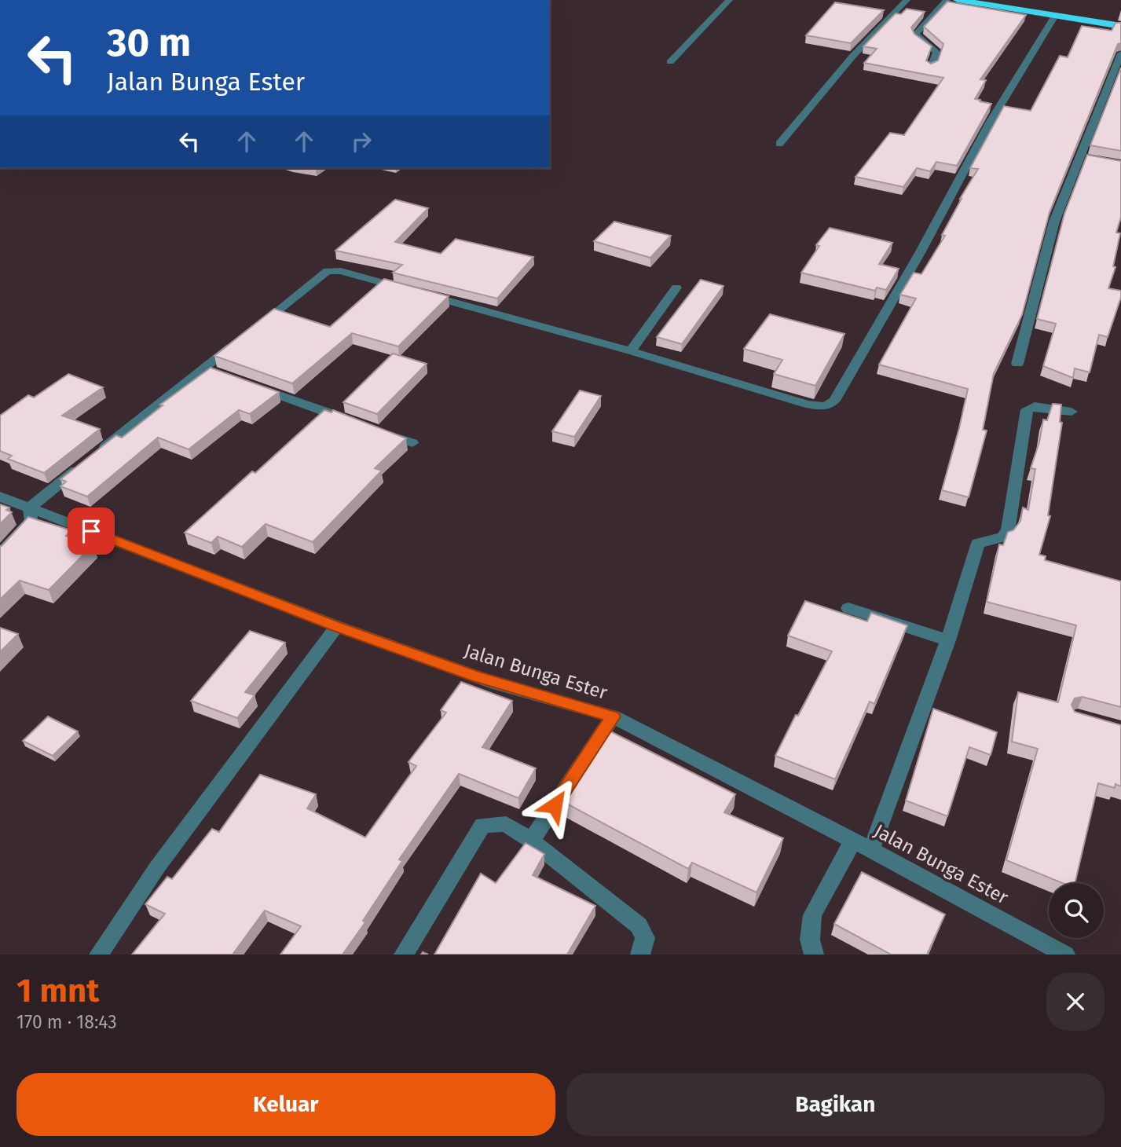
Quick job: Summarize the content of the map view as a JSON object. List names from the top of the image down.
{
  "streets": {
    "street": ["Jalan Bunga Ester"]
  },
  "page": {
    "turn": ["30 m", "Jalan Bunga Ester"],
    "heading": ["1 mnt", "170 m · 18:43"],
    "buttons": ["Keluar", "Bagikan"]
  }
}
